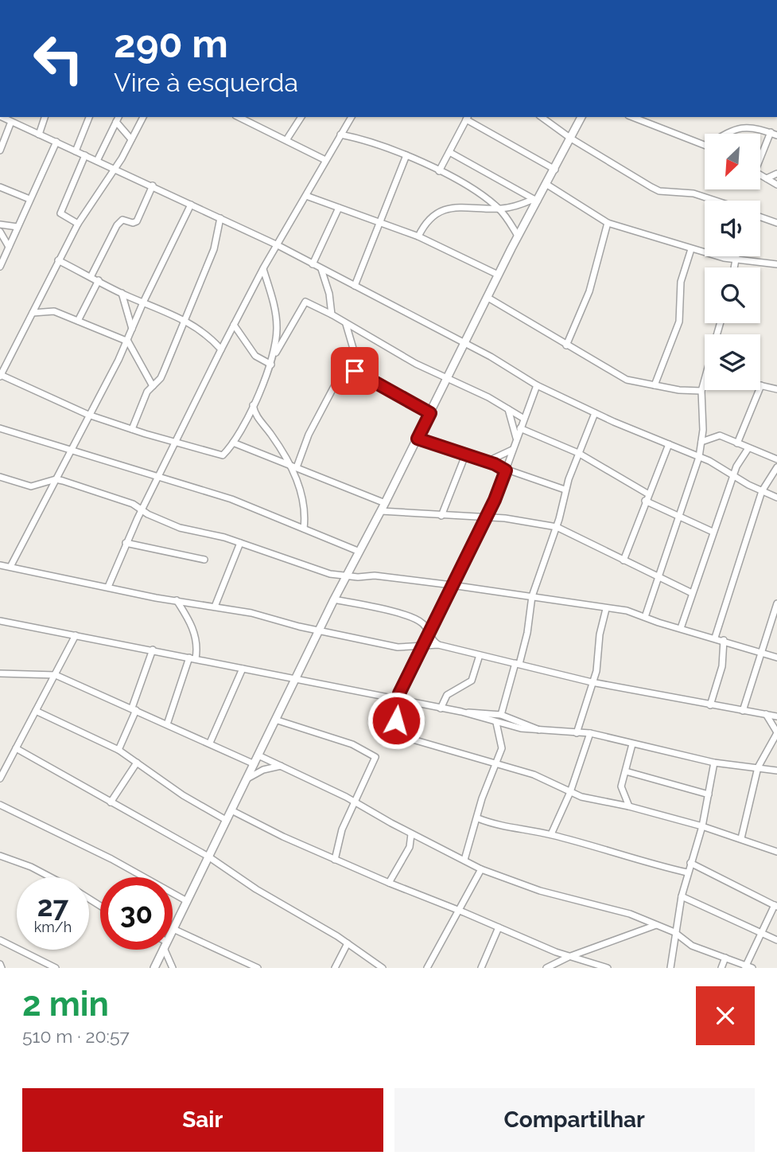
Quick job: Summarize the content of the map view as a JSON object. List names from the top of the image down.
{
  "north": "bottom left",
  "page": {
    "turn": ["290 m", "Vire à esquerda"],
    "speed": "27 km/h",
    "limit": "30",
    "heading": ["2 min", "510 m · 20:57"],
    "buttons": ["Sair", "Compartilhar"]
  }
}
